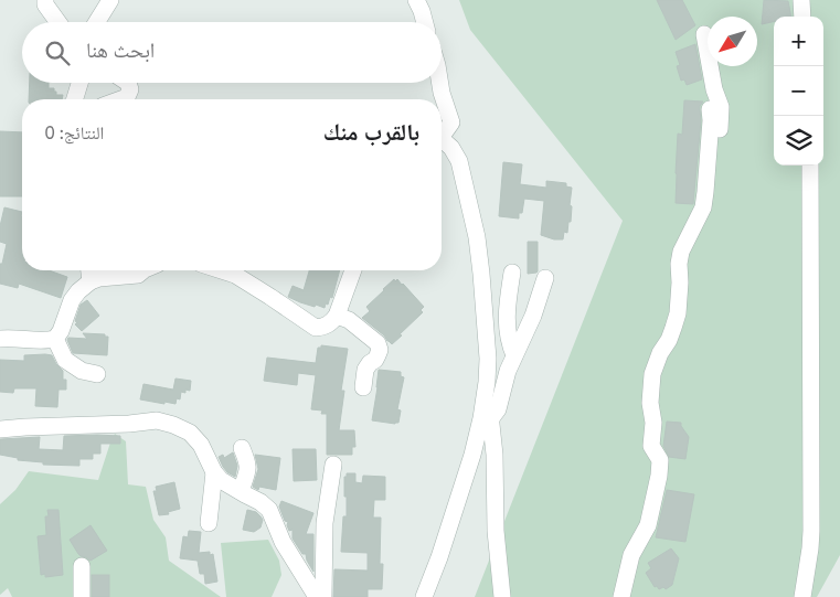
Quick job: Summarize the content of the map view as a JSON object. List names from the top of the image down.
{
  "north": "bottom left",
  "page": {
    "map_buttons": ["+", "−"],
    "search": "ابحث هنا",
    "heading": ["بالقرب منك", "النتائج: 0"]
  }
}
